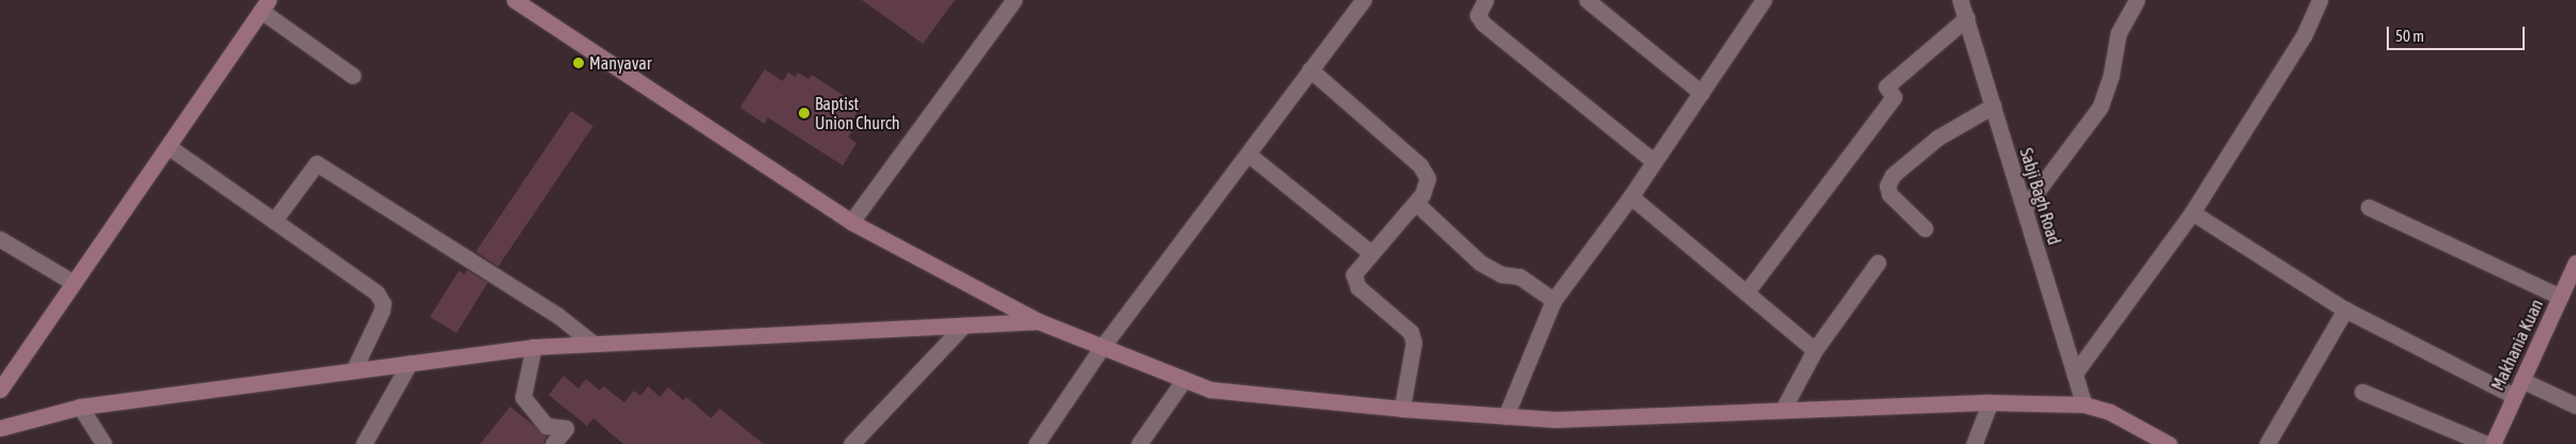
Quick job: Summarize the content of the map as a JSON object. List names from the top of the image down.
{
  "streets": {
    "main road": ["Makhania Kuan"],
    "street": ["Sabji Bagh Road"]
  },
  "places": ["Manyavar", "Baptist Union Church"],
  "scale_bar": "50 m"
}
